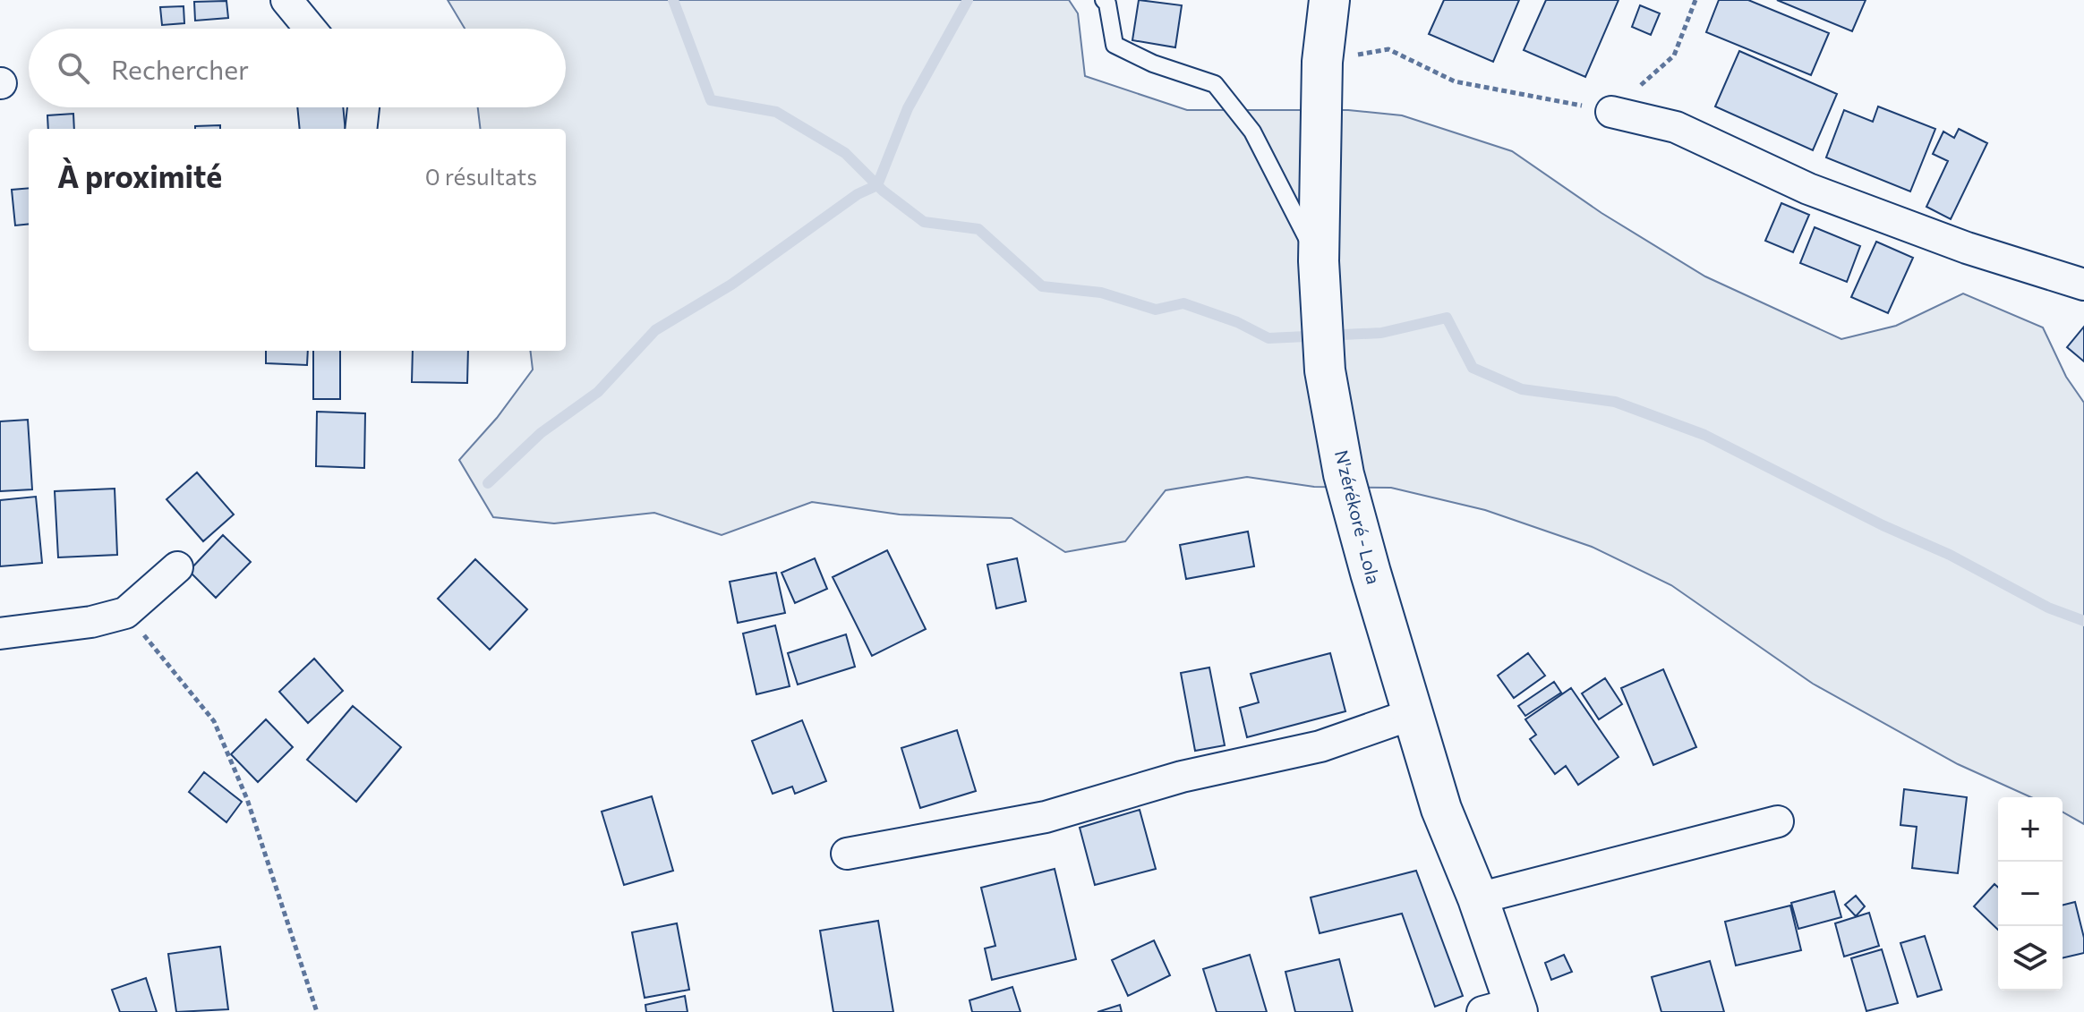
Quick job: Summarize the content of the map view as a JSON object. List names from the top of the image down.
{
  "streets": {
    "highway": ["N'zérékoré - Lola"]
  },
  "page": {
    "search": "Rechercher",
    "heading": ["À proximité", "0 résultats"],
    "map_buttons": ["+", "−"]
  }
}
